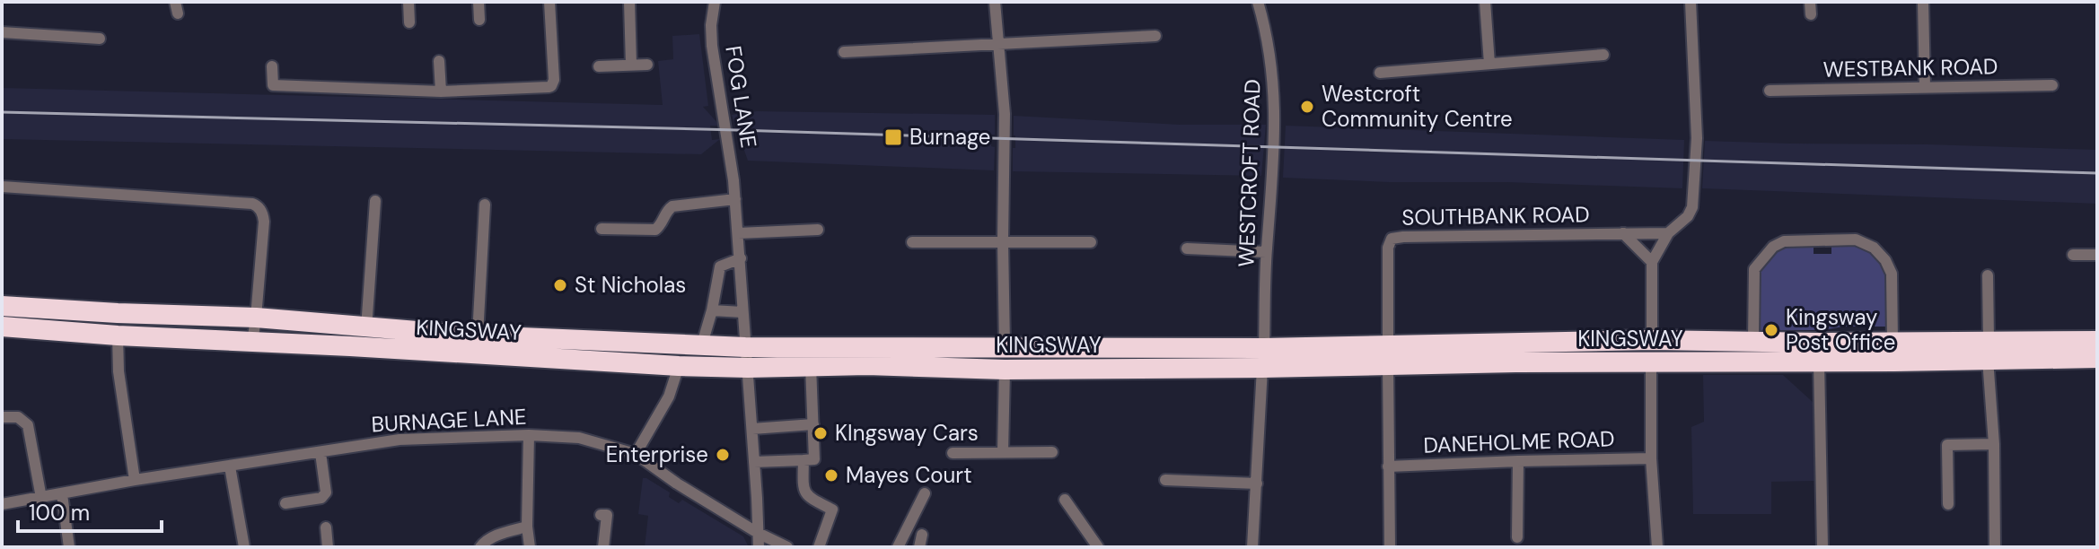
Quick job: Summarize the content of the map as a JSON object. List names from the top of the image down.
{
  "streets": {
    "highway": ["KINGSWAY"],
    "street": [
      "WESTBANK ROAD",
      "FOG LANE",
      "WESTCROFT ROAD",
      "SOUTHBANK ROAD",
      "BURNAGE LANE",
      "DANEHOLME ROAD"
    ]
  },
  "crossings": [
    ["FOG LANE", "KINGSWAY"],
    ["FOG LANE", "BURNAGE LANE"],
    ["WESTCROFT ROAD", "KINGSWAY"],
    ["SOUTHBANK ROAD", "KINGSWAY"]
  ],
  "places": {
    "other": [
      "Westcroft Community Centre",
      "St Nicholas",
      "Kingsway Post Office",
      "KIngsway Cars",
      "Enterprise",
      "Mayes Court"
    ],
    "transit": ["Burnage"]
  },
  "scale_bar": "100 m"
}
